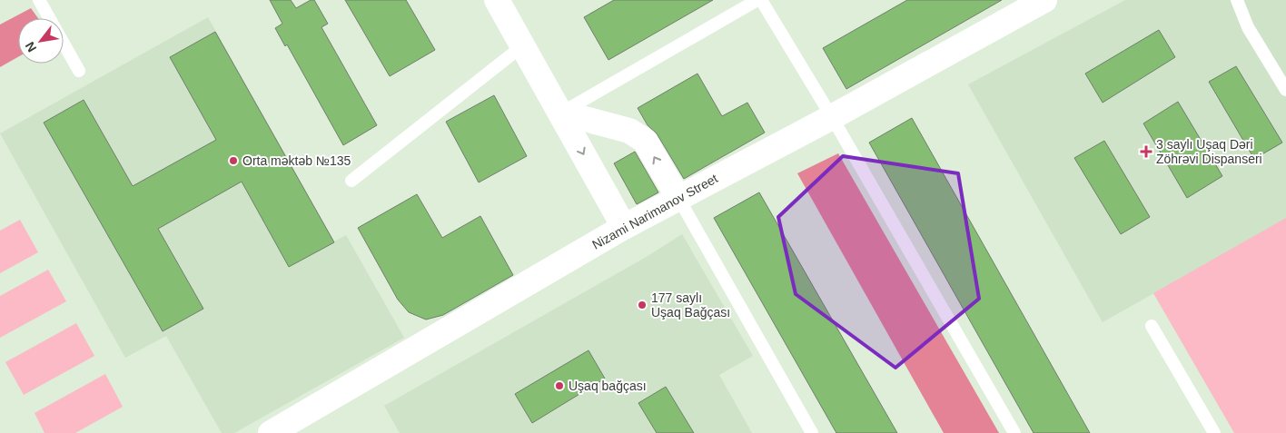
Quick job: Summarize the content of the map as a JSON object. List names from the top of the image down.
{
  "streets": {
    "street": ["Nizami Narimanov Street"]
  },
  "places": {
    "health": ["3 saylı Uşaq Dəri Zöhrəvi Dispanseri"],
    "other": ["Orta məktəb №135", "177 saylı Uşaq Bağçası", "Uşaq bağçası"]
  },
  "north": "bottom left"
}
